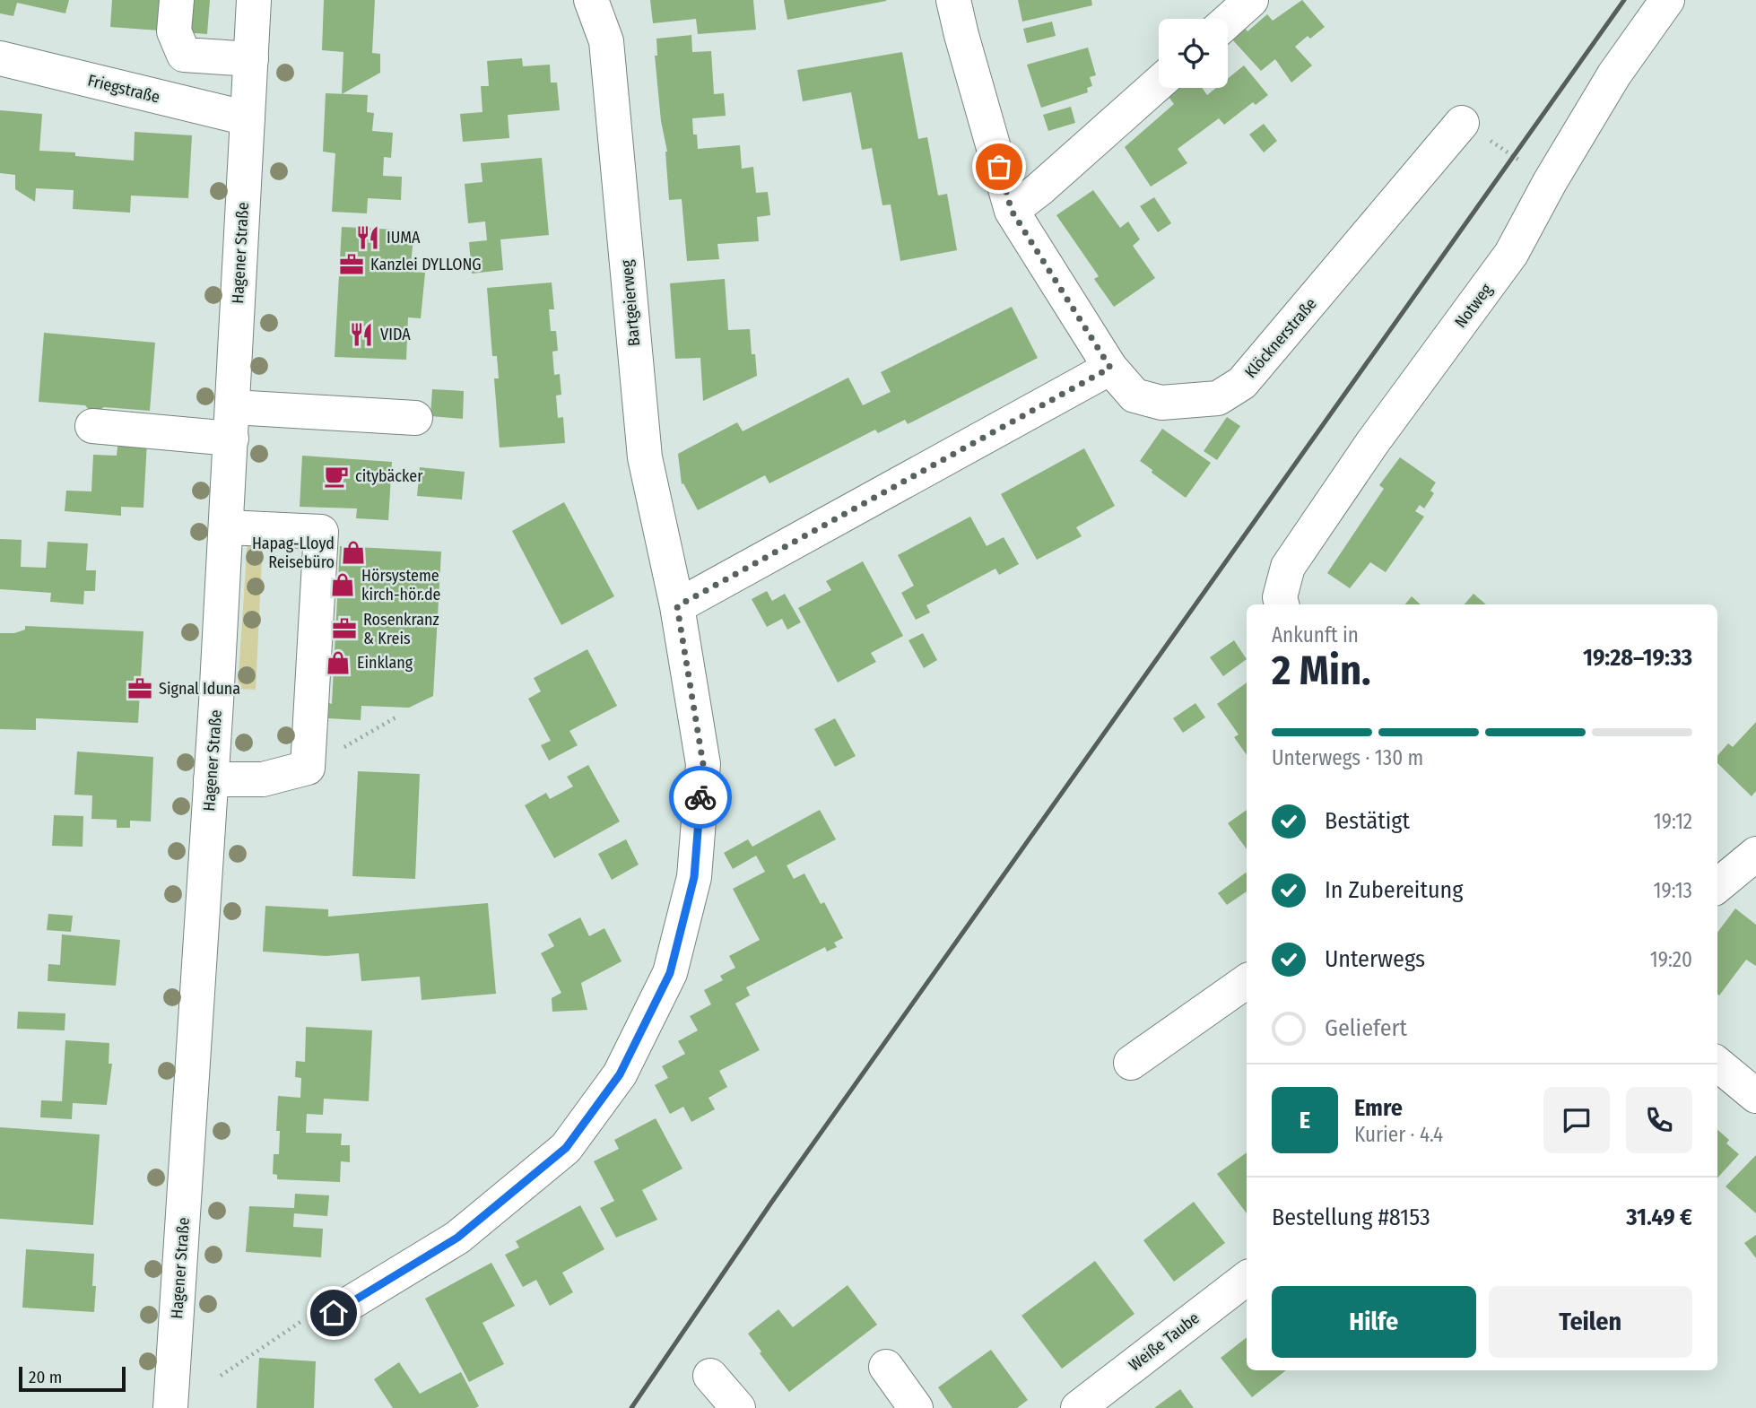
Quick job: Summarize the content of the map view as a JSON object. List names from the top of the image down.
{
  "streets": {
    "street": [
      "Friegstraße",
      "Hagener Straße",
      "Bartgeierweg",
      "Notweg",
      "Klöcknerstraße",
      "Weiße Taube"
    ]
  },
  "crossings": [
    ["Friegstraße", "Hagener Straße"]
  ],
  "places": {
    "restaurant": ["IUMA", "VIDA"],
    "office": ["Kanzlei DYLLONG", "Rosenkranz & Kreis", "Signal Iduna"],
    "cafe": ["citybäcker"],
    "shop": ["Hapag-Lloyd Reisebüro", "Hörsysteme kirch-hör.de", "Einklang"]
  },
  "scale_bar": "20 m",
  "page": {
    "heading": ["2 Min.", "Ankunft in", "19:28–19:33"],
    "panel": [
      "Emre",
      "Kurier · 4.4",
      "Bestellung #8153",
      "31.49 €"
    ],
    "bar": "Unterwegs · 130 m",
    "list": [
      ["Bestätigt", "19:12"],
      ["In Zubereitung", "19:13"],
      ["Unterwegs", "19:20"],
      "Geliefert"
    ],
    "round": "E",
    "buttons": ["Hilfe", "Teilen"],
    "scale": "20 m"
  }
}
